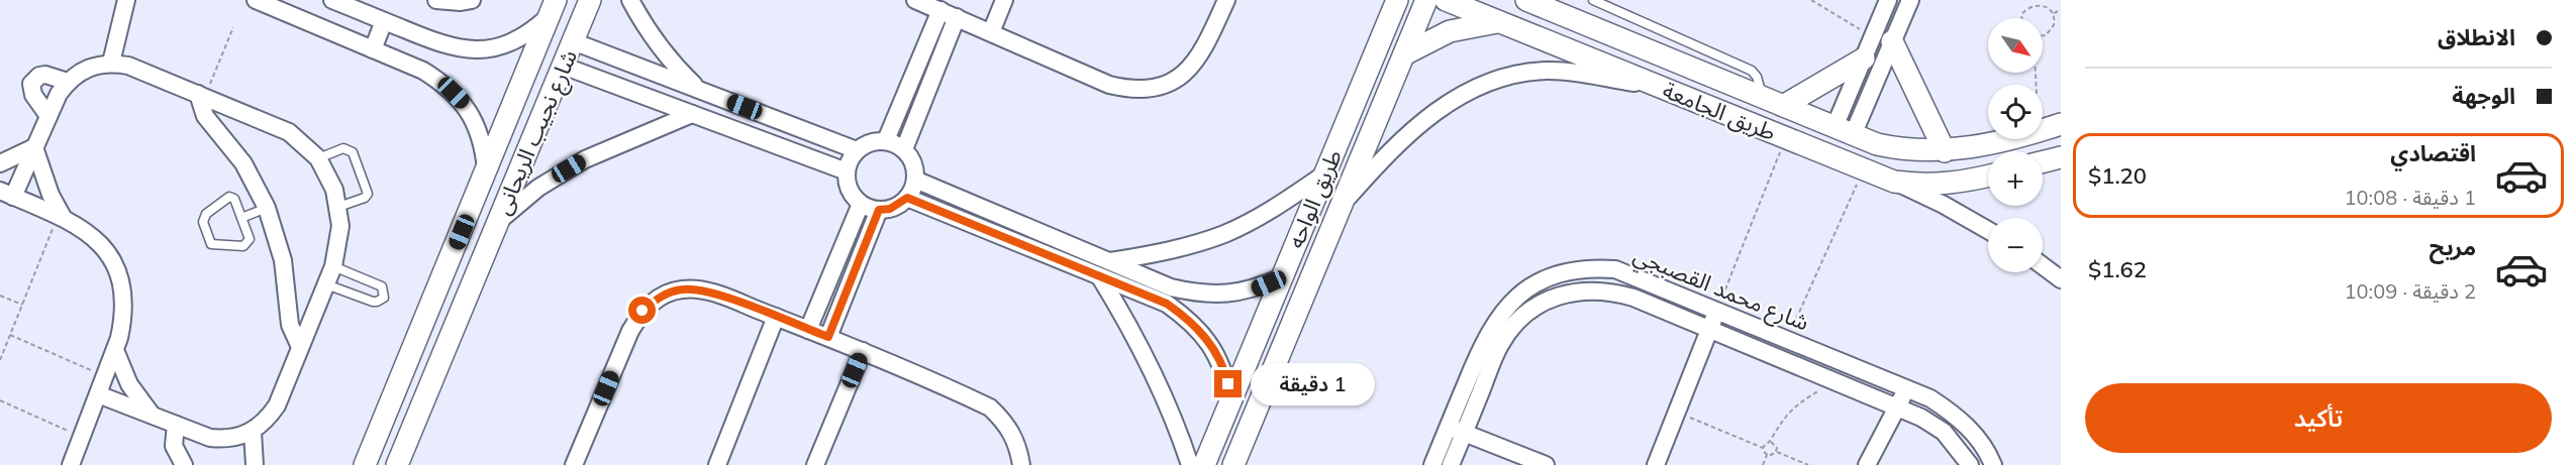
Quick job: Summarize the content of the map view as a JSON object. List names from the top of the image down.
{
  "streets": {
    "street": [
      "طريق الجامعة",
      "شارع نجيب الريحانى",
      "طريق الواحه",
      "شارع محمد القصبجي"
    ]
  },
  "north": "bottom right",
  "page": {
    "banner": ["الانطلاق", "الوجهة"],
    "map_buttons": ["+", "−"],
    "list": [
      {
        "name": "اقتصادي",
        "note": "1 دقيقة · 10:08",
        "value": "$1.20"
      },
      {
        "name": "مريح",
        "note": "2 دقيقة · 10:09",
        "value": "$1.62"
      }
    ],
    "bubble": "1 دقيقة",
    "buttons": "تأكيد"
  }
}
